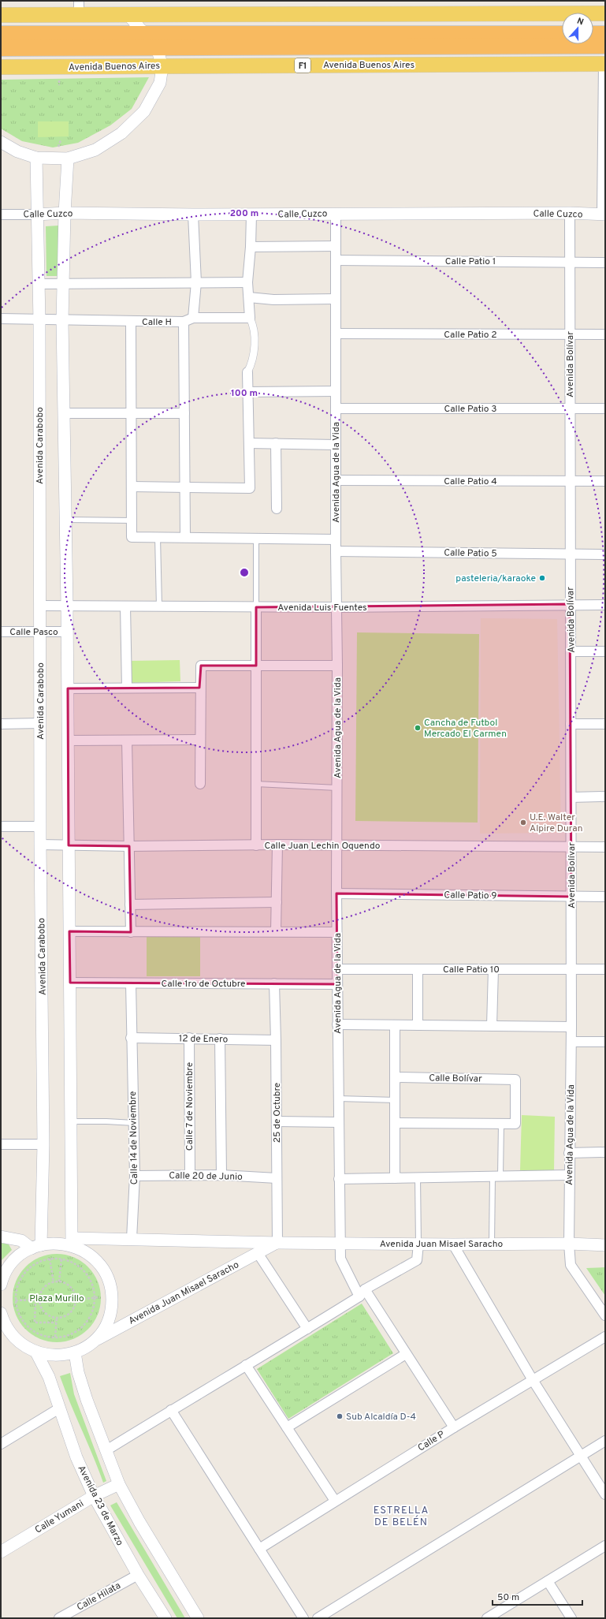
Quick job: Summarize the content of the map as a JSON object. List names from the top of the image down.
{
  "streets": {
    "highway": ["Avenida Buenos Aires", "F1"],
    "street": [
      "Calle Cuzco",
      "Calle Patio 1",
      "Calle H",
      "Calle Patio 2",
      "Avenida Bolívar",
      "Calle Patio 3",
      "Avenida Carabobo",
      "Avenida Agua de la Vida",
      "Calle Patio 4",
      "Calle Patio 5",
      "Avenida Luis Fuentes",
      "Calle Pasco",
      "Calle Juan Lechin Oquendo",
      "Calle Patio 9",
      "Calle Patio 10",
      "Calle 1ro de Octubre",
      "12 de Enero",
      "Calle Bolívar",
      "Calle 7 de Noviembre",
      "25 de Octubre",
      "Calle 14 de Noviembre",
      "Calle 20 de Junio",
      "Avenida Juan Misael Saracho",
      "Calle P",
      "Avenida 23 de Marzo",
      "Calle Yumani",
      "Calle Hilata"
    ]
  },
  "crossings": [
    ["Calle Cuzco", "Avenida Bolívar"],
    ["Calle Cuzco", "Avenida Carabobo"],
    ["Calle Cuzco", "Avenida Agua de la Vida"],
    ["Calle Patio 1", "Avenida Bolívar"],
    ["Calle Patio 1", "Avenida Agua de la Vida"],
    ["Calle H", "Avenida Carabobo"],
    ["Calle Patio 2", "Avenida Bolívar"],
    ["Calle Patio 2", "Avenida Agua de la Vida"],
    ["Avenida Bolívar", "Calle Patio 3"],
    ["Avenida Bolívar", "Avenida Agua de la Vida"],
    ["Avenida Bolívar", "Calle Patio 4"],
    ["Avenida Bolívar", "Calle Patio 5"],
    ["Avenida Bolívar", "Avenida Luis Fuentes"],
    ["Avenida Bolívar", "Calle Juan Lechin Oquendo"],
    ["Avenida Bolívar", "Calle Patio 9"],
    ["Avenida Bolívar", "Calle Patio 10"],
    ["Calle Patio 3", "Avenida Agua de la Vida"],
    ["Avenida Carabobo", "Avenida Luis Fuentes"],
    ["Avenida Carabobo", "Calle Pasco"],
    ["Avenida Carabobo", "Calle Juan Lechin Oquendo"],
    ["Avenida Agua de la Vida", "Calle Patio 4"],
    ["Avenida Agua de la Vida", "Calle Patio 5"],
    ["Avenida Agua de la Vida", "Avenida Luis Fuentes"],
    ["Avenida Agua de la Vida", "Calle Juan Lechin Oquendo"],
    ["Avenida Agua de la Vida", "Calle Patio 9"],
    ["Avenida Agua de la Vida", "Calle Patio 10"],
    ["Avenida Agua de la Vida", "Calle 1ro de Octubre"],
    ["Avenida Agua de la Vida", "Avenida Juan Misael Saracho"],
    ["Avenida Agua de la Vida", "Calle P"],
    ["Calle 1ro de Octubre", "25 de Octubre"],
    ["Calle 1ro de Octubre", "Calle 14 de Noviembre"],
    ["12 de Enero", "Calle 7 de Noviembre"],
    ["12 de Enero", "25 de Octubre"],
    ["12 de Enero", "Calle 14 de Noviembre"],
    ["Calle 7 de Noviembre", "Calle 20 de Junio"],
    ["25 de Octubre", "Calle 20 de Junio"],
    ["25 de Octubre", "Avenida Juan Misael Saracho"],
    ["Calle 14 de Noviembre", "Calle 20 de Junio"],
    ["Calle 14 de Noviembre", "Avenida Juan Misael Saracho"],
    ["Avenida 23 de Marzo", "Calle Yumani"],
    ["Avenida 23 de Marzo", "Calle Hilata"]
  ],
  "districts": ["ESTRELLA DE BELÉN"],
  "parks": ["Plaza Murillo"],
  "places": [
    "pasteleria/karaoke",
    "Cancha de Futbol Mercado El Carmen",
    "U.E. Walter Alpire Duran",
    "Sub Alcaldía D-4"
  ],
  "scale_bar": "50 m",
  "north": "top",
  "rings": ["200 m", "100 m"]
}
